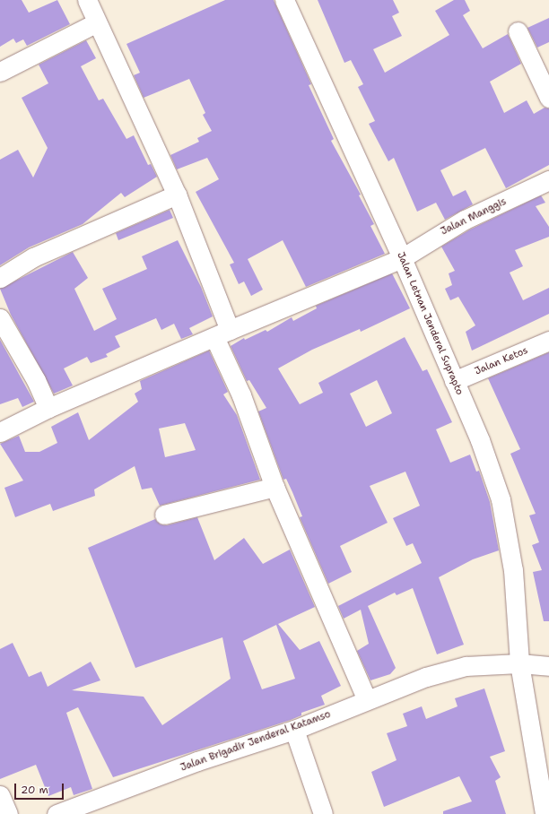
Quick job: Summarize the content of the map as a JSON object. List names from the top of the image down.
{
  "streets": {
    "street": [
      "Jalan Manggis",
      "Jalan Letnan Jenderal Suprapto",
      "Jalan Ketos",
      "Jalan Brigadir Jenderal Katamso"
    ]
  },
  "crossings": [
    ["Jalan Manggis", "Jalan Letnan Jenderal Suprapto"],
    ["Jalan Letnan Jenderal Suprapto", "Jalan Ketos"],
    ["Jalan Letnan Jenderal Suprapto", "Jalan Brigadir Jenderal Katamso"]
  ],
  "scale_bar": "20 m"
}
